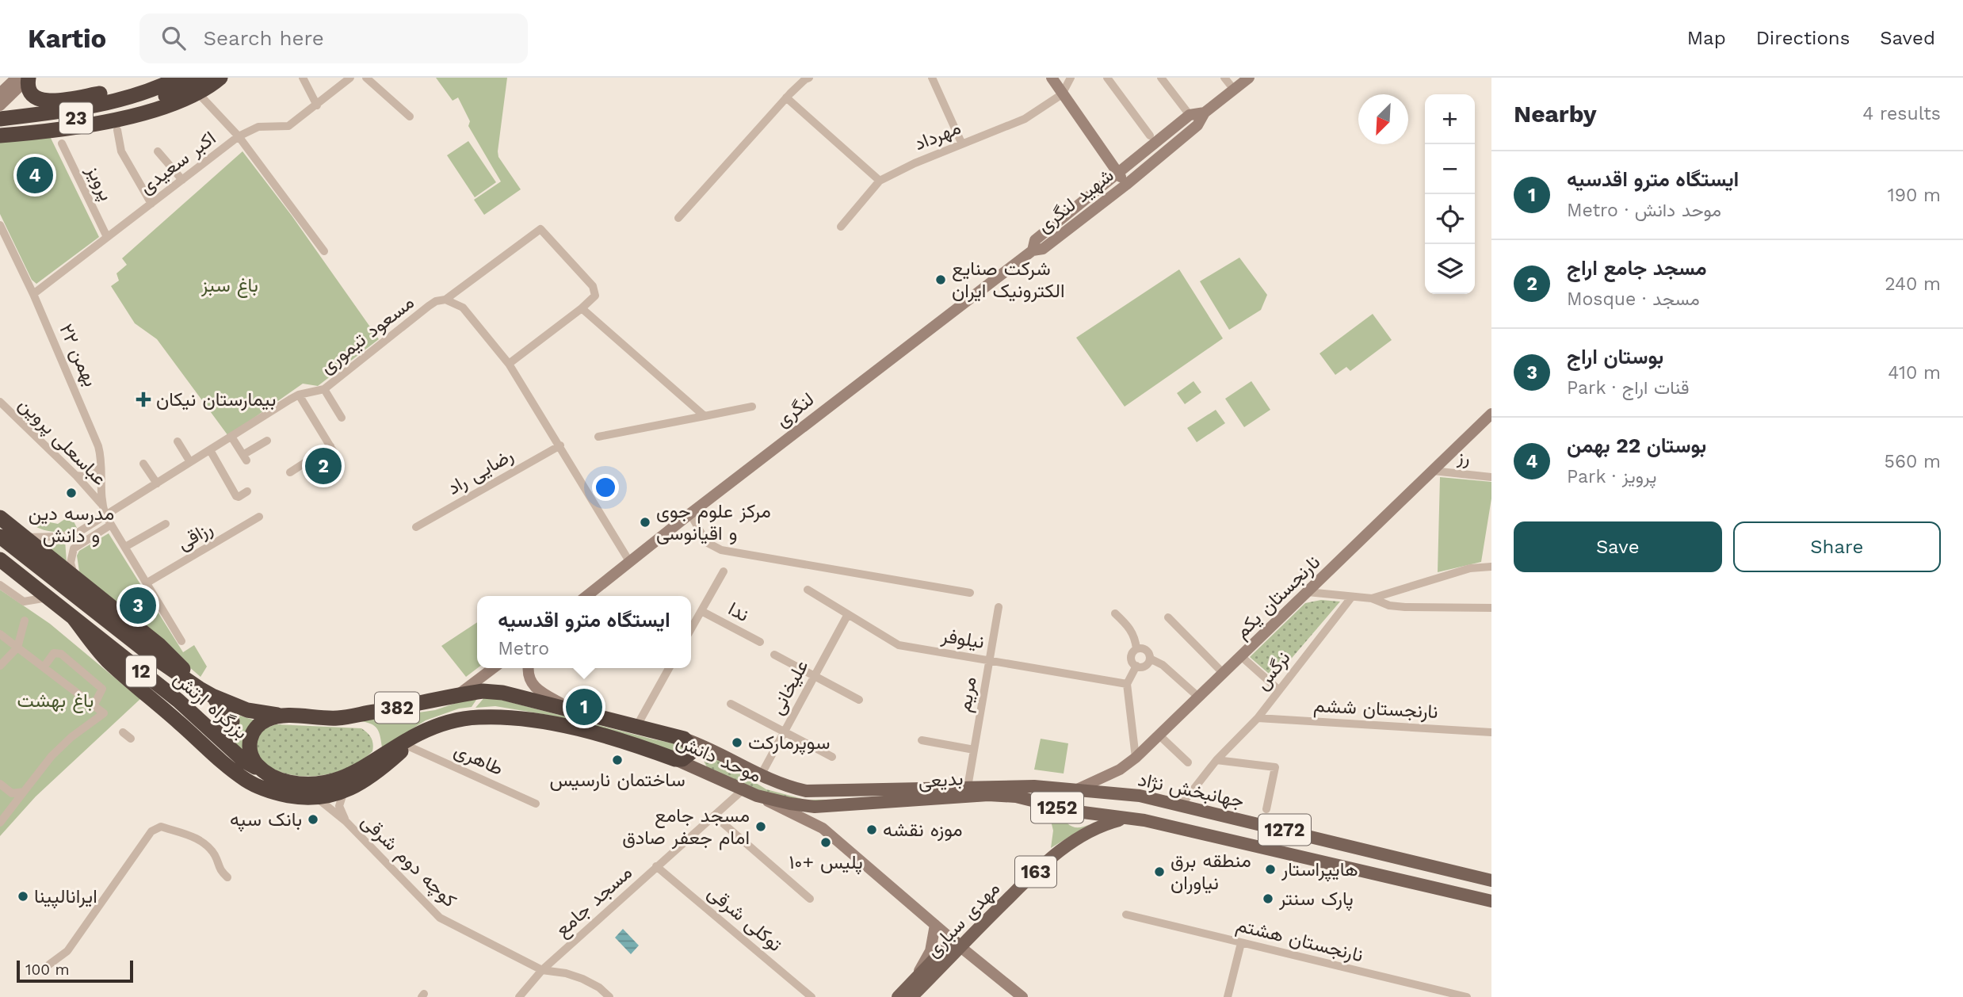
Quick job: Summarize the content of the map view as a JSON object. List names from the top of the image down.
{
  "streets": {
    "highway": [
      "23",
      "12",
      "بزرگراه ارتش",
      "382",
      "موحد دانش"
    ],
    "main road": [
      "شهید لنگری",
      "لنگری",
      "نارنجستان یکم",
      "بدیعی",
      "جهانبخش نژاد",
      "1252",
      "1272",
      "163",
      "مهدی سباری"
    ],
    "street": [
      "مهرداد",
      "اکبر سعیدی",
      "پرویز",
      "مسعود تیموری",
      "۲۲ بهمن",
      "عباسعلی پروین",
      "رز",
      "رضایی راد",
      "رزاقی",
      "ندا",
      "نیلوفر",
      "نرگس",
      "علیخانی",
      "مریم",
      "نارنجستان ششم",
      "طاهری",
      "کوچه دوم شرقی",
      "مسجد جامع",
      "توکلی شرقی",
      "نارنجستان هشتم"
    ]
  },
  "crossings": [
    ["اکبر سعیدی", "پرویز"],
    ["اکبر سعیدی", "۲۲ بهمن"],
    ["شهید لنگری", "لنگری"],
    ["مسعود تیموری", "لنگری"],
    ["مسعود تیموری", "رضایی راد"],
    ["۲۲ بهمن", "عباسعلی پروین"],
    ["رز", "نارنجستان یکم"],
    ["نارنجستان یکم", "بدیعی"],
    ["نارنجستان یکم", "جهانبخش نژاد"],
    ["نیلوفر", "علیخانی"],
    ["نیلوفر", "مریم"],
    ["نرگس", "نارنجستان ششم"],
    ["نرگس", "جهانبخش نژاد"],
    ["علیخانی", "موحد دانش"],
    ["مریم", "بدیعی"],
    ["بزرگراه ارتش", "موحد دانش"],
    ["382", "موحد دانش"],
    ["382", "مهدی سباری"],
    ["موحد دانش", "بدیعی"],
    ["موحد دانش", "مسجد جامع"],
    ["موحد دانش", "مهدی سباری"],
    ["بدیعی", "جهانبخش نژاد"],
    ["بدیعی", "مهدی سباری"],
    ["جهانبخش نژاد", "مهدی سباری"],
    ["کوچه دوم شرقی", "مسجد جامع"],
    ["مسجد جامع", "توکلی شرقی"]
  ],
  "parks": ["باغ سبز", "باغ بهشت"],
  "places": {
    "other": [
      "شرکت صنایع الکترونیک ایران",
      "مدرسه دین و دانش",
      "مرکز علوم جوی و اقیانوسی",
      "سوپرمارکت",
      "ساختمان نارسیس",
      "بانک سپه",
      "مسجد جامع امام جعفر صادق",
      "موزه نقشه",
      "پلیس +۱۰",
      "هایپراستار",
      "منطقه برق نیاوران",
      "ایرانالپینا",
      "پارک سنتر"
    ],
    "health": ["بیمارستان نیکان"]
  },
  "scale_bar": "100 m",
  "north": "bottom left",
  "page": {
    "header": "Kartio",
    "search": "Search here",
    "nav": ["Map", "Directions", "Saved"],
    "heading": ["Nearby", "4 results"],
    "map_buttons": ["+", "−"],
    "list": [
      {
        "mark": "1",
        "name": "ایستگاه مترو اقدسیه",
        "note": "Metro · موحد دانش",
        "value": "190 m"
      },
      {
        "mark": "2",
        "name": "مسجد جامع اراج",
        "note": "Mosque · مسجد",
        "value": "240 m"
      },
      {
        "mark": "3",
        "name": "بوستان اراج",
        "note": "Park · قنات اراج",
        "value": "410 m"
      },
      {
        "mark": "4",
        "name": "بوستان 22 بهمن",
        "note": "Park · پرویز",
        "value": "560 m"
      }
    ],
    "pins": [
      "4",
      "2",
      "3",
      "1"
    ],
    "buttons": ["Save", "Share"],
    "popup": ["ایستگاه مترو اقدسیه", "Metro"],
    "scale": "100 m"
  }
}
